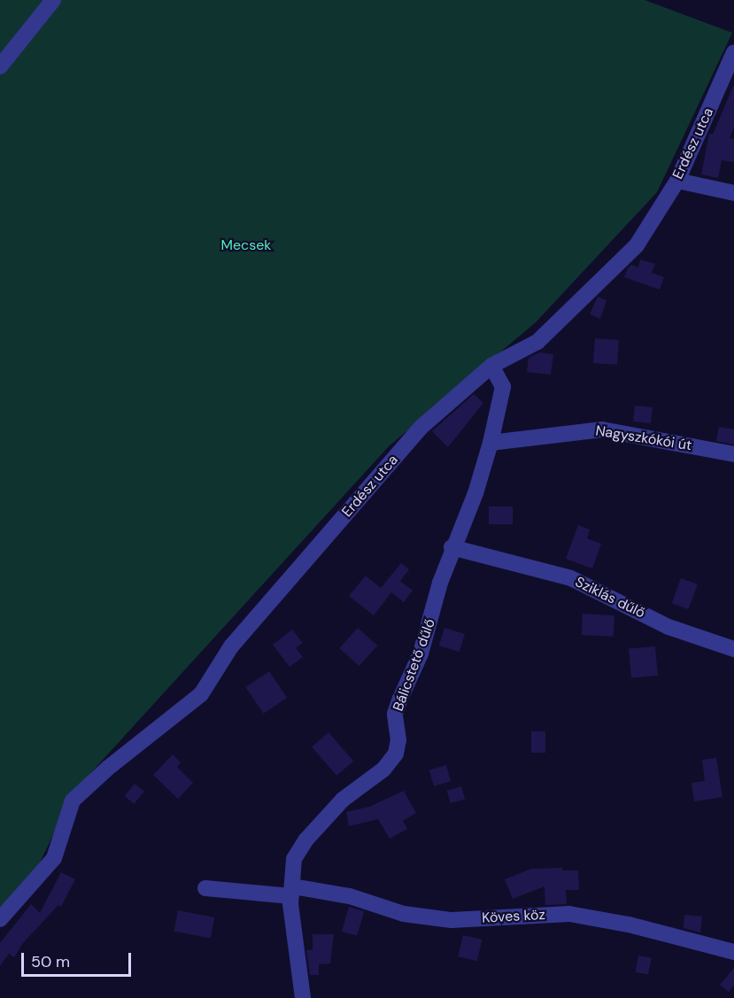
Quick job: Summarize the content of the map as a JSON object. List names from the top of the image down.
{
  "streets": {
    "street": [
      "Erdész utca",
      "Nagyszkókói út",
      "Sziklás dűlő",
      "Bálicstető dűlő",
      "Köves köz"
    ]
  },
  "crossings": [
    ["Erdész utca", "Bálicstető dűlő"],
    ["Nagyszkókói út", "Bálicstető dűlő"],
    ["Sziklás dűlő", "Bálicstető dűlő"],
    ["Bálicstető dűlő", "Köves köz"]
  ],
  "parks": ["Mecsek"],
  "scale_bar": "50 m"
}
